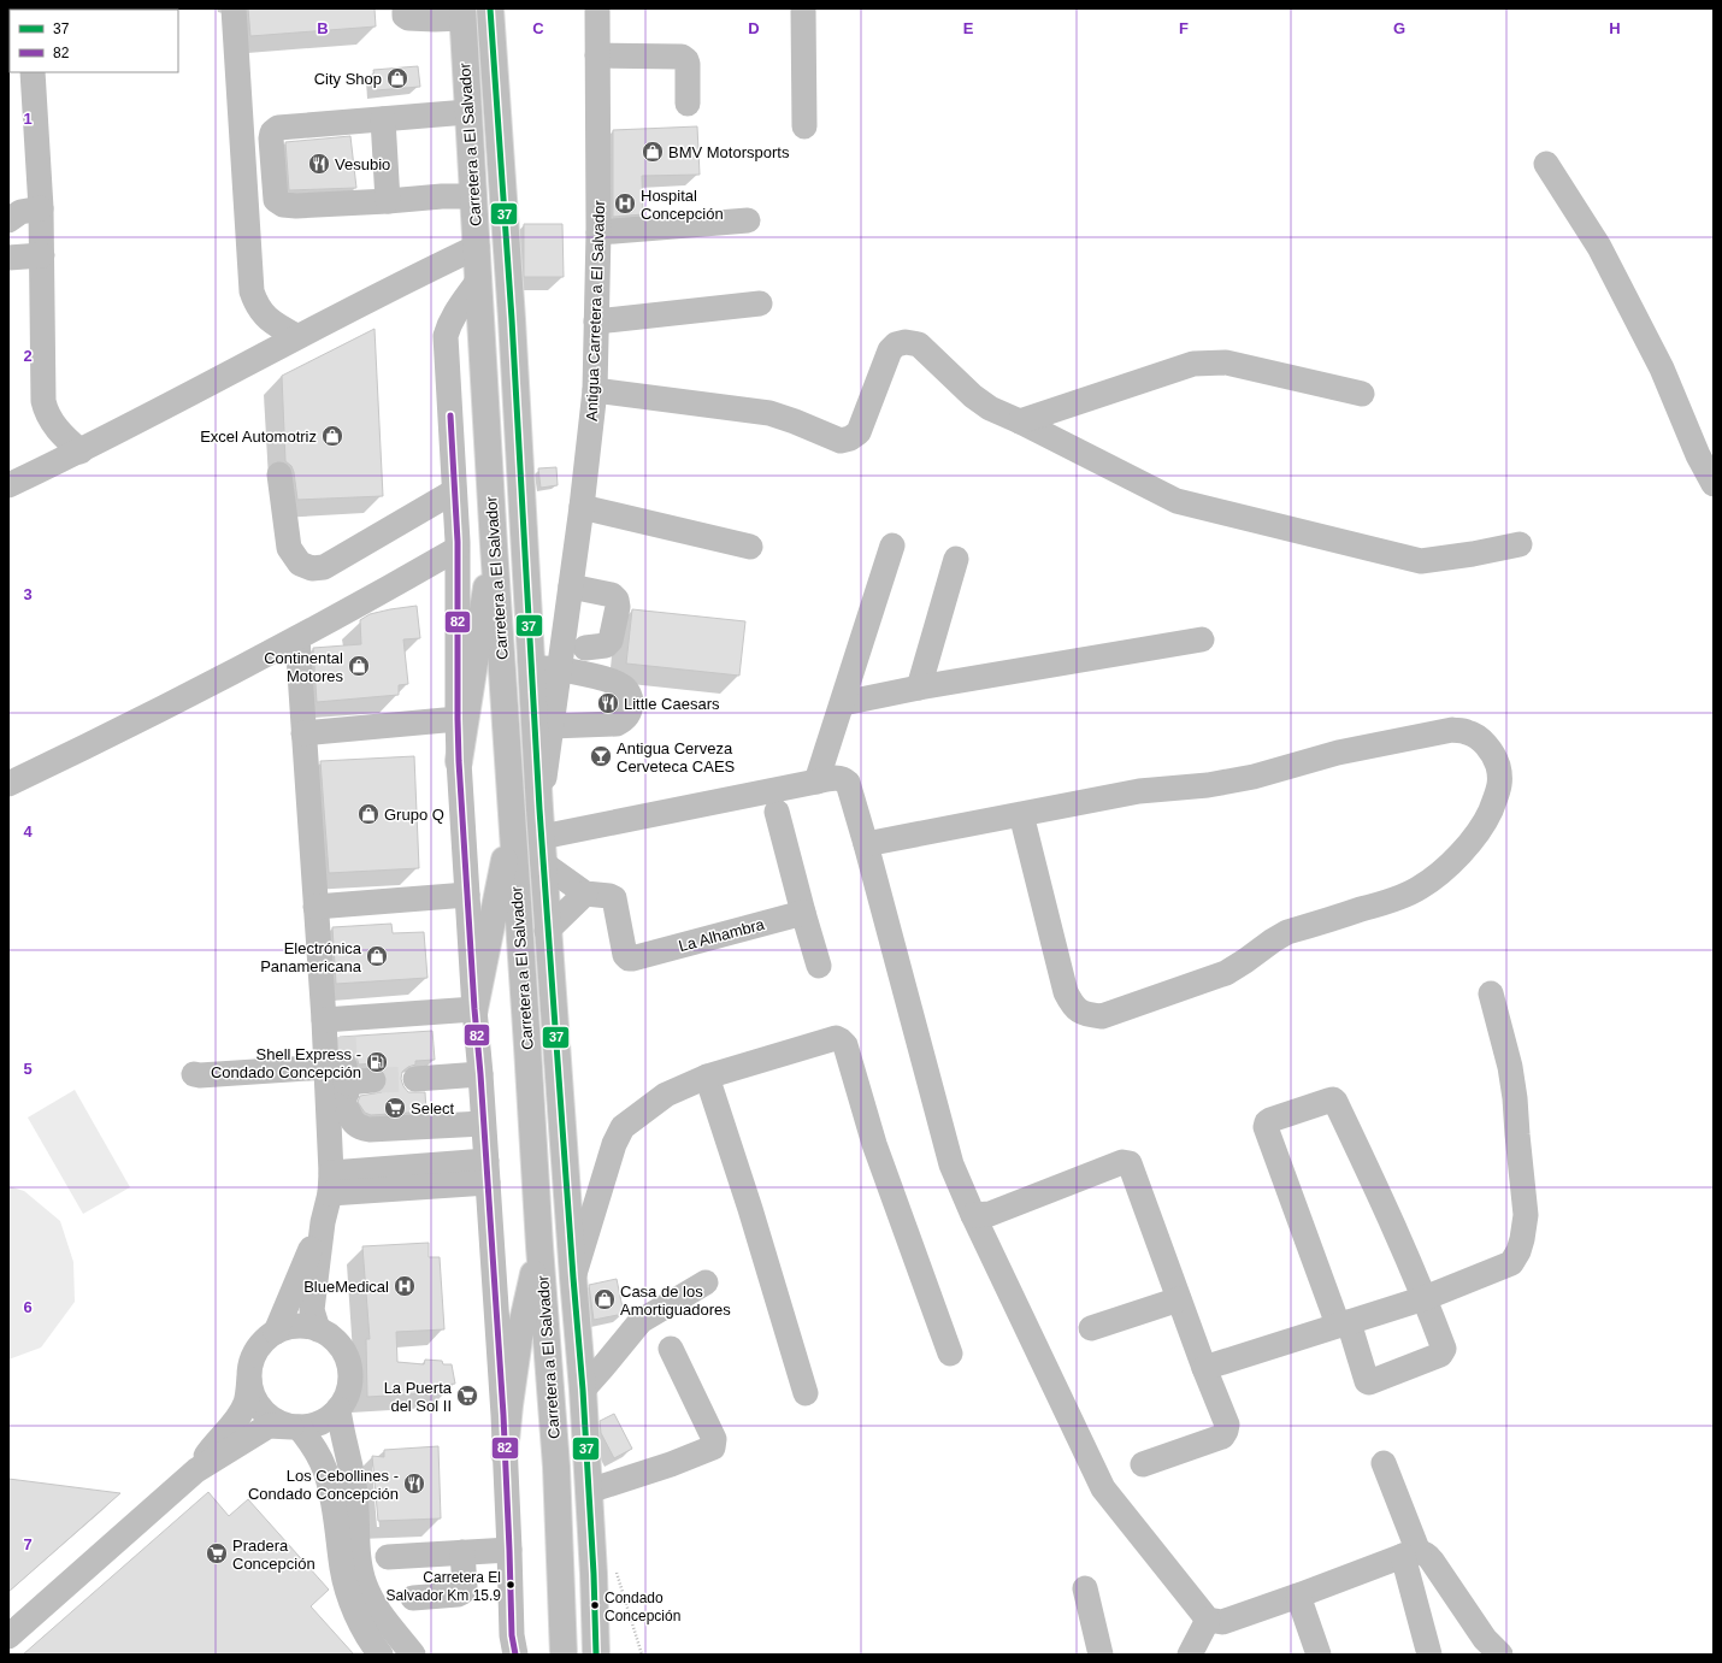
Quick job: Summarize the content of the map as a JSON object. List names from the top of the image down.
{
  "streets": {
    "highway": ["Carretera a El Salvador"],
    "street": ["Antigua Carretera a El Salvador", "La Alhambra"]
  },
  "crossings": [
    ["Carretera a El Salvador", "Antigua Carretera a El Salvador"],
    ["Carretera a El Salvador", "La Alhambra"]
  ],
  "places": {
    "shop": [
      "City Shop",
      "BMV Motorsports",
      "Excel Automotriz",
      "Continental Motores",
      "Grupo Q",
      "Electrónica Panamericana",
      "Casa de los Amortiguadores"
    ],
    "restaurant": ["Vesubio", "Little Caesars", "Los Cebollines - Condado Concepción"],
    "hospital": ["Hospital Concepción", "BlueMedical"],
    "bar": ["Antigua Cerveza Cerveteca CAES"],
    "fuel station": ["Shell Express - Condado Concepción"],
    "supermarket": ["Select", "La Puerta del Sol II", "Pradera Concepción"],
    "other": ["Carretera El Salvador Km 15.9", "Condado Concepción"]
  },
  "lines": ["transit line 37", "transit line 82"],
  "legend": ["37", "82"],
  "grid": {
    "columns": [
      "B",
      "C",
      "D",
      "E",
      "F",
      "G",
      "H"
    ],
    "rows": [
      "1",
      "2",
      "3",
      "4",
      "5",
      "6",
      "7"
    ]
  }
}
